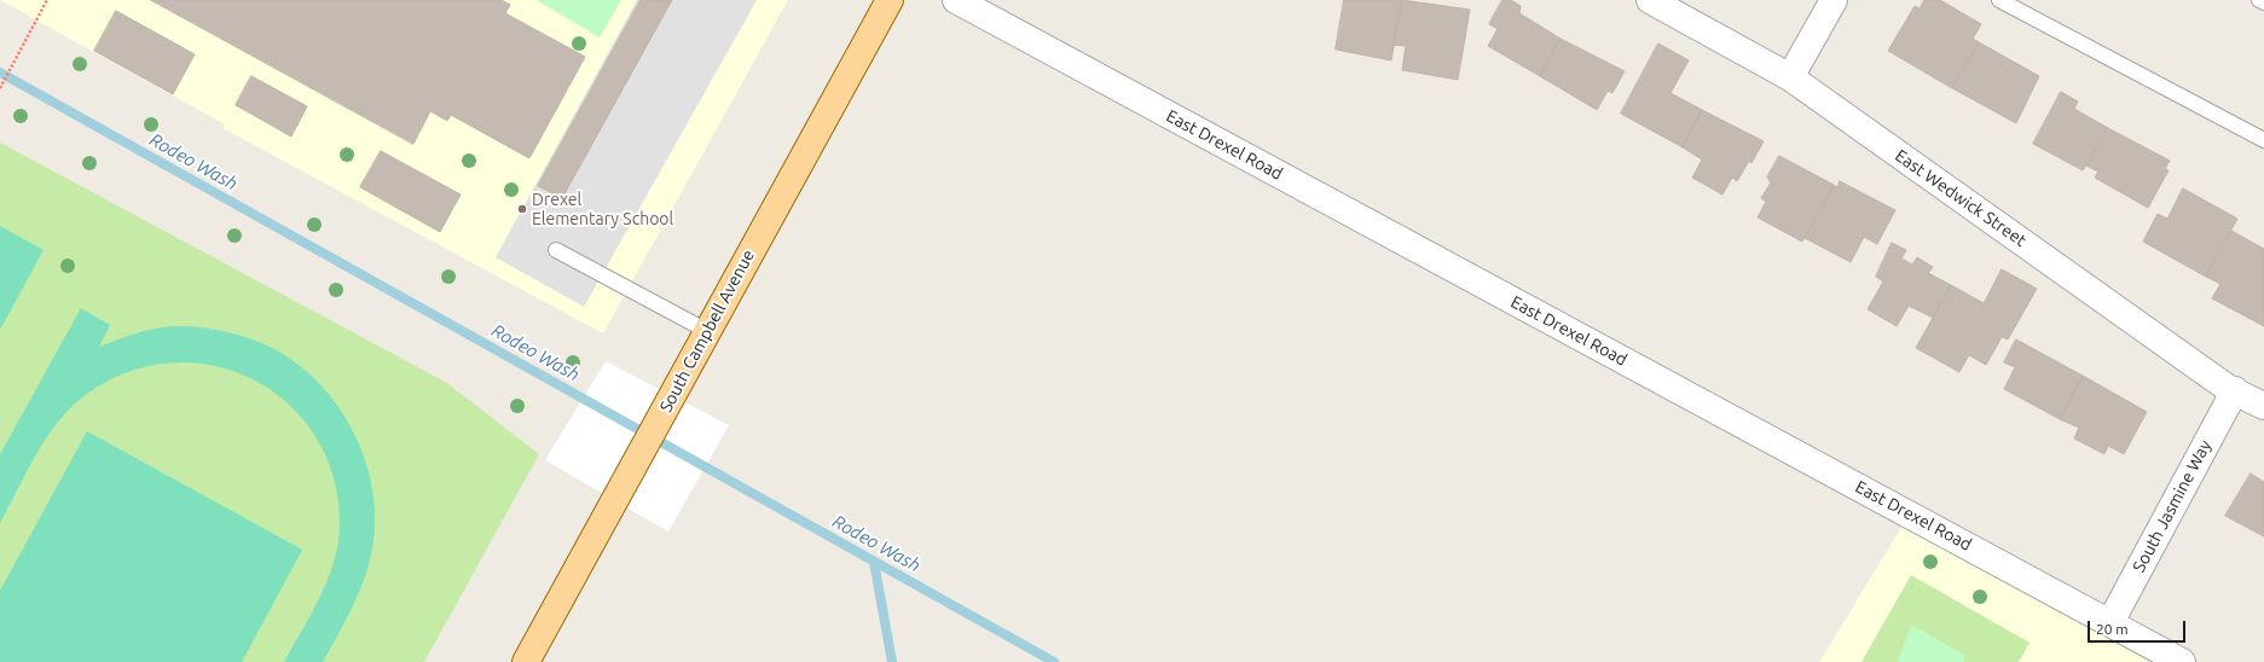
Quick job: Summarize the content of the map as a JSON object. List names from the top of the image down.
{
  "streets": {
    "main road": ["South Campbell Avenue"],
    "street": ["East Drexel Road", "East Wedwick Street", "South Jasmine Way"]
  },
  "crossings": [
    ["East Drexel Road", "South Jasmine Way"],
    ["East Wedwick Street", "South Jasmine Way"]
  ],
  "water": ["Rodeo Wash"],
  "places": ["Drexel Elementary School"],
  "scale_bar": "20 m"
}
